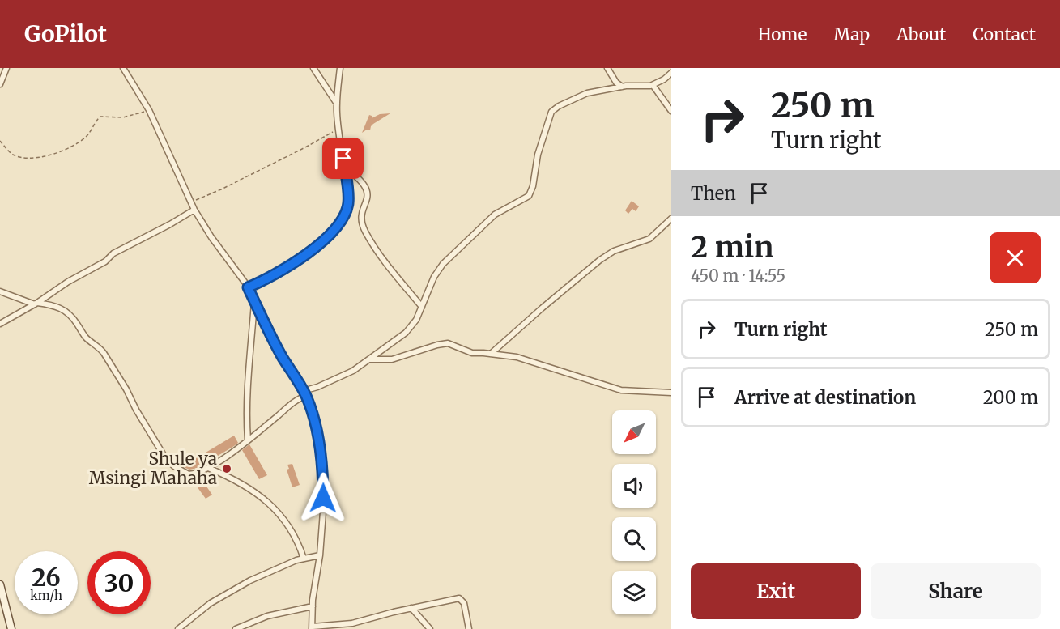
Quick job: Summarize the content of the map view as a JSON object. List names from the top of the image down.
{
  "places": ["Shule ya Msingi Mahaha"],
  "north": "bottom left",
  "page": {
    "header": "GoPilot",
    "nav": [
      "Home",
      "Map",
      "About",
      "Contact"
    ],
    "turn": ["250 m", "Turn right"],
    "then": "Then",
    "heading": ["2 min", "450 m · 14:55"],
    "list": [
      {
        "name": "Turn right",
        "value": "250 m"
      },
      {
        "name": "Arrive at destination",
        "value": "200 m"
      }
    ],
    "speed": "26 km/h",
    "limit": "30",
    "buttons": ["Exit", "Share"]
  }
}
